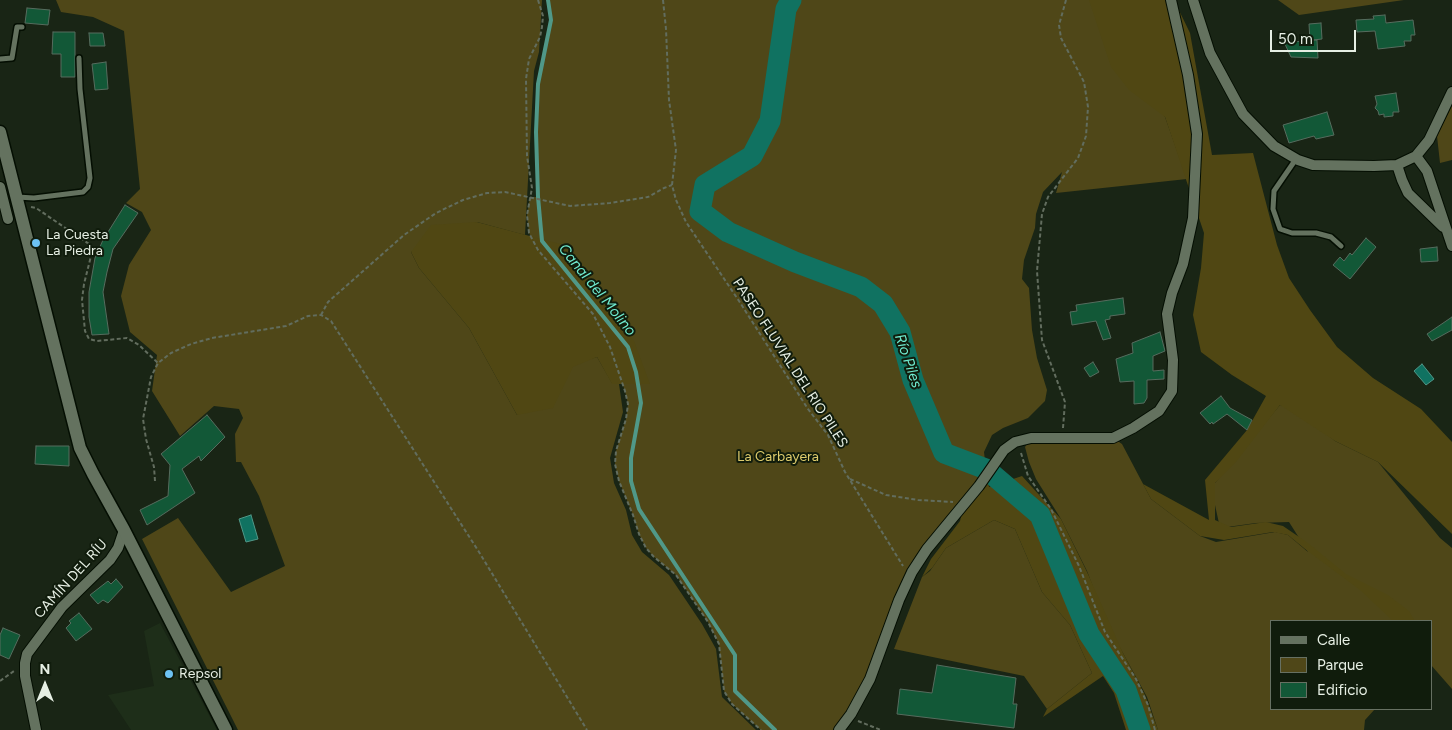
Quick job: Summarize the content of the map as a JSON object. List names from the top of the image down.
{
  "streets": {
    "street": ["CAMÍN DEL RÍU"],
    "path": ["PASEO FLUVIAL DEL RIO PILES"]
  },
  "water": ["Canal del Molino", "Río Piles"],
  "parks": ["La Carbayera"],
  "places": ["La Cuesta La Piedra", "Repsol"],
  "legend": ["Calle", "Parque", "Edificio"],
  "scale_bar": "50 m",
  "north": "top"
}
